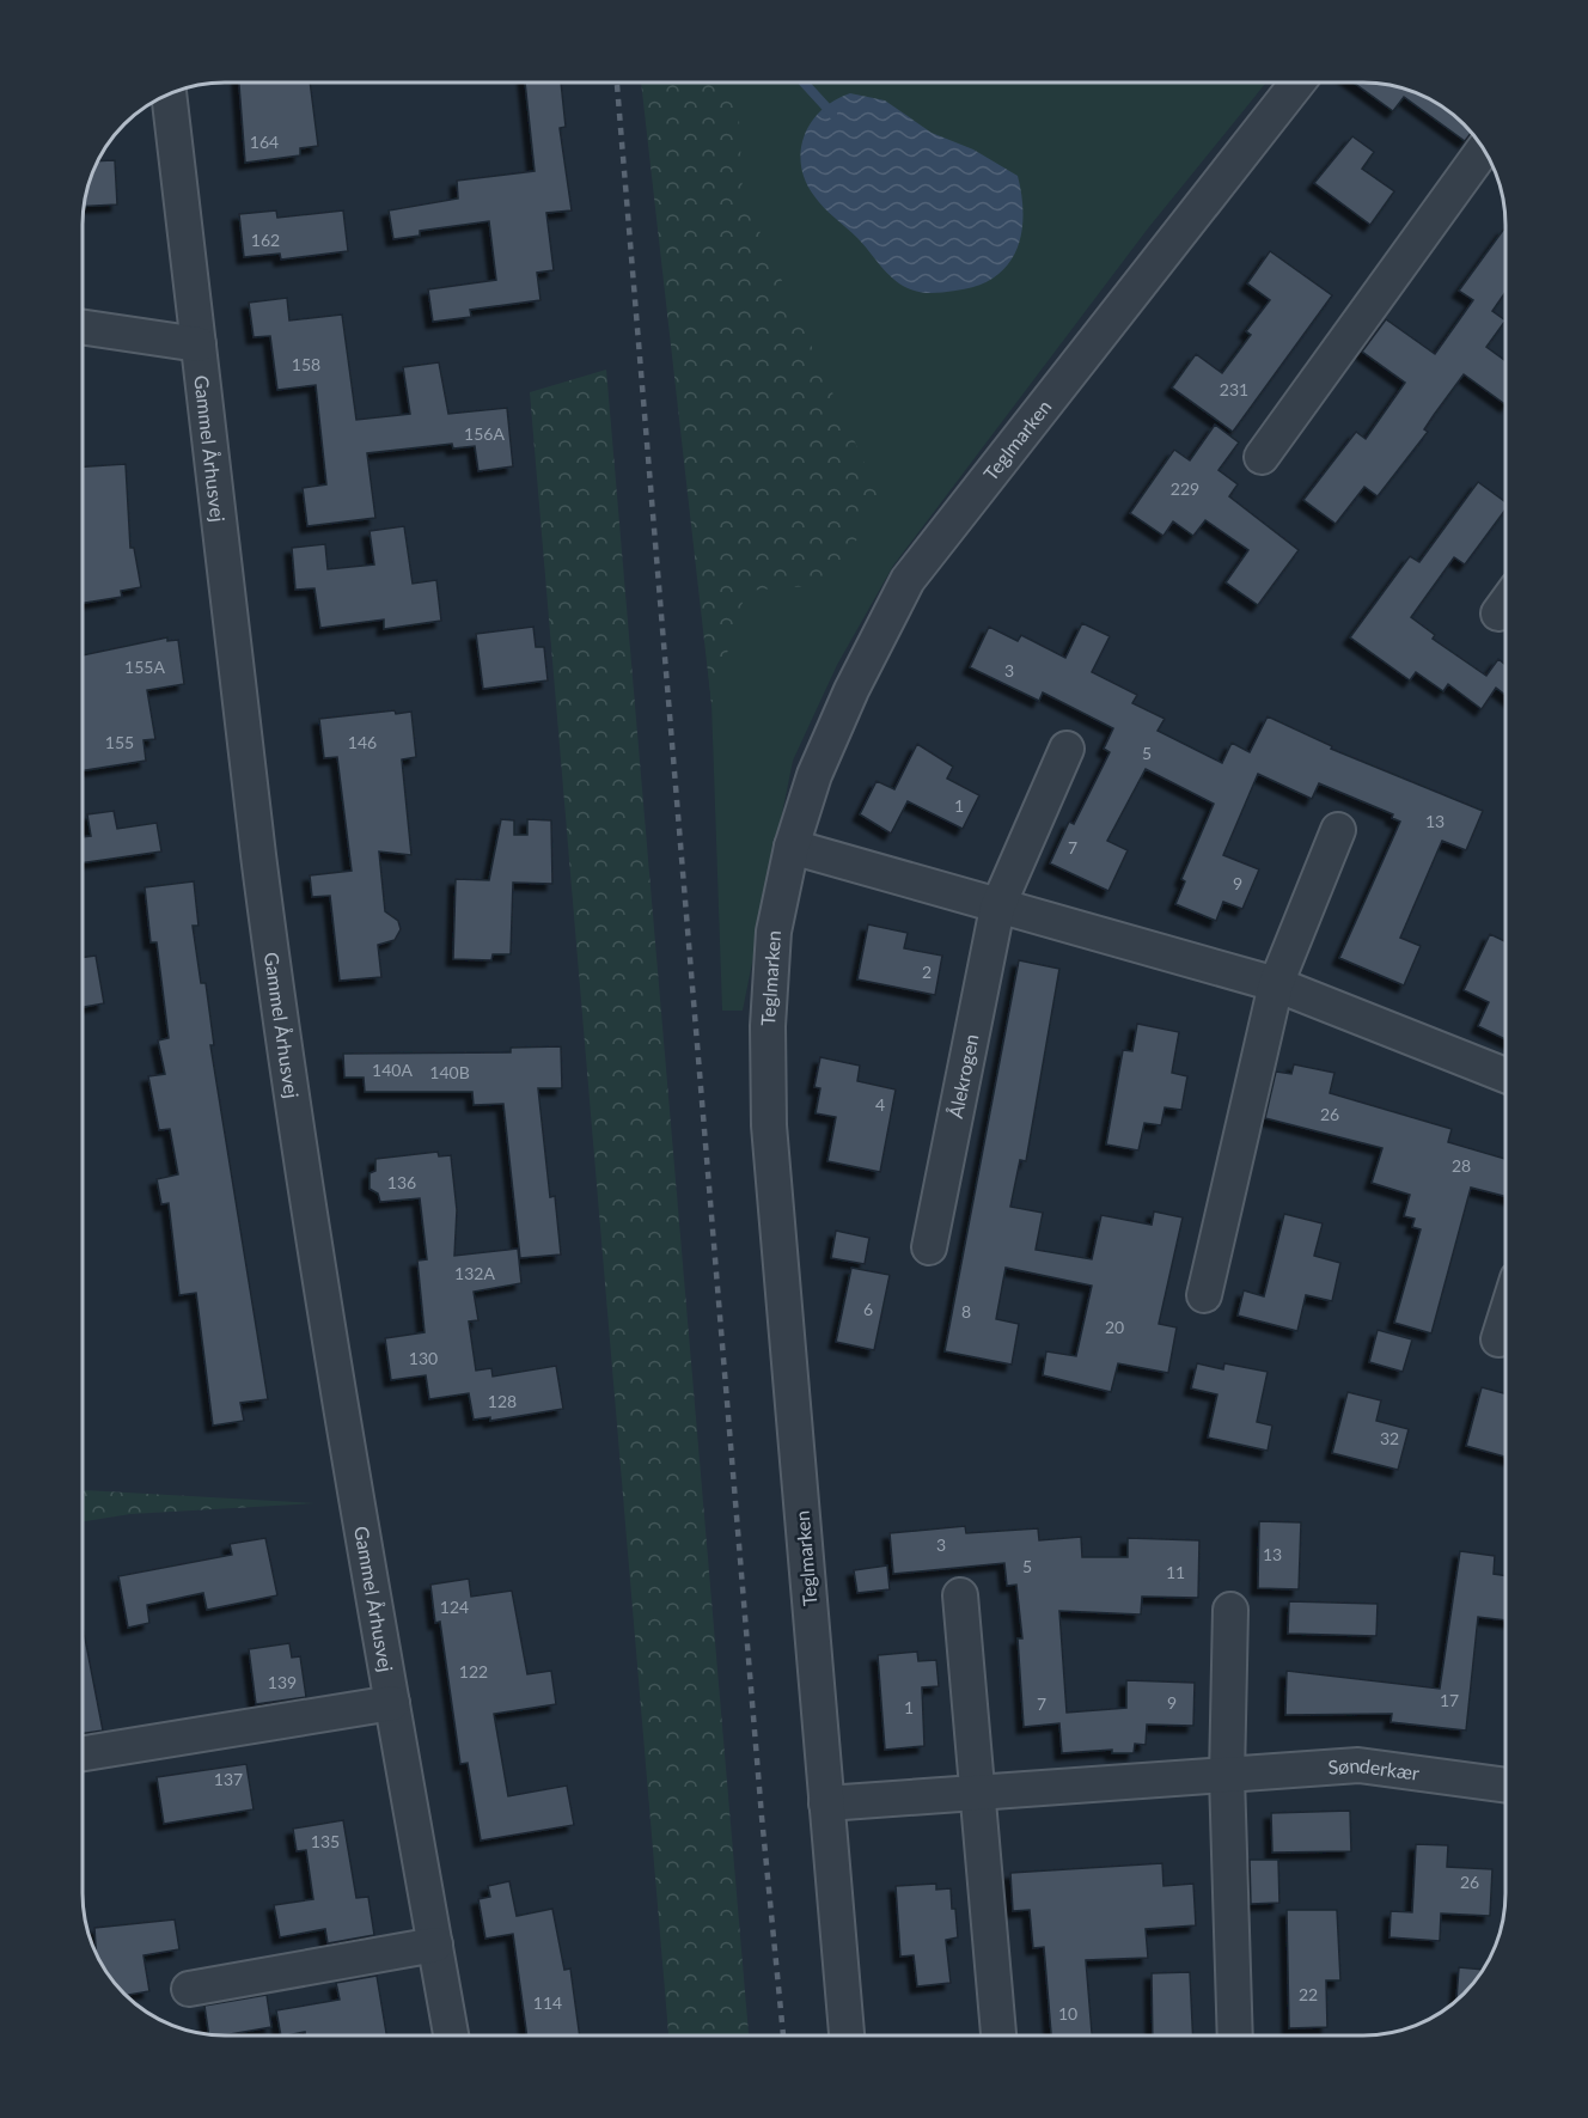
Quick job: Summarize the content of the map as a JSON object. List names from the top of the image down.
{
  "streets": {
    "street": [
      "Teglmarken",
      "Gammel Århusvej",
      "Ålekrogen",
      "Sønderkær"
    ]
  },
  "crossings": [
    ["Teglmarken", "Sønderkær"]
  ],
  "house_numbers": [
    "164",
    "162",
    "158",
    "231",
    "156A",
    "229",
    "155A",
    "3",
    "155",
    "146",
    "5",
    "1",
    "13",
    "7",
    "9",
    "2",
    "140A",
    "140B",
    "4",
    "26",
    "28",
    "136",
    "132A",
    "6",
    "8",
    "20",
    "130",
    "128",
    "32",
    "3",
    "13",
    "5",
    "11",
    "124",
    "122",
    "139",
    "17",
    "9",
    "7",
    "1",
    "137",
    "135",
    "26",
    "22",
    "114",
    "10"
  ]
}
